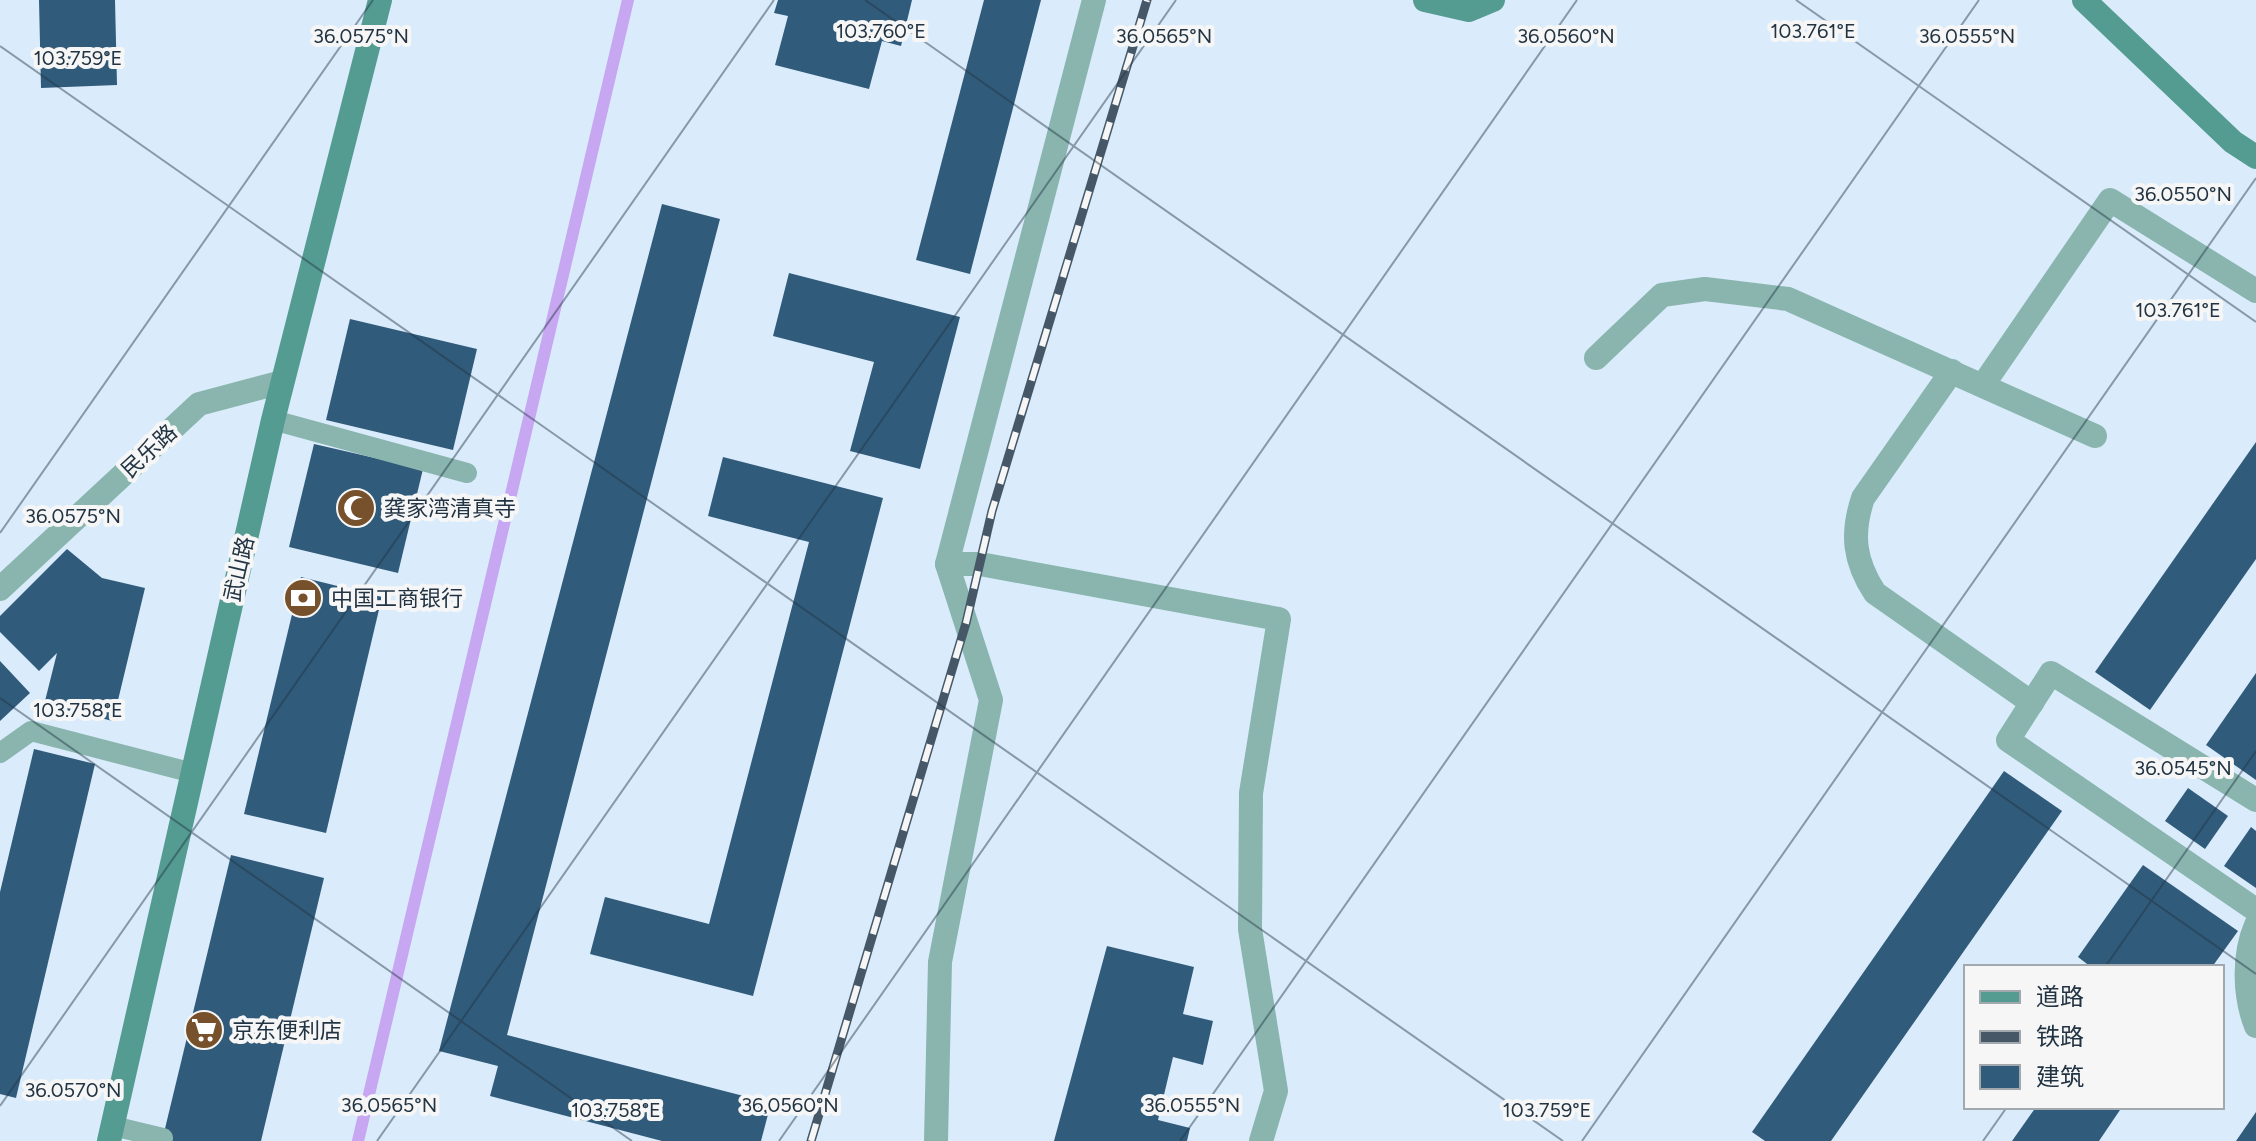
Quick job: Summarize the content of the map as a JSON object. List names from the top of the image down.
{
  "streets": {
    "main road": ["武山路"],
    "street": ["民乐路"]
  },
  "crossings": [
    ["民乐路", "武山路"]
  ],
  "places": {
    "mosque": ["龚家湾清真寺"],
    "bank": ["中国工商银行"],
    "supermarket": ["京东便利店"]
  },
  "legend": ["道路", "铁路", "建筑"],
  "coordinates": [
    "103.761°E",
    "103.760°E",
    "36.0575°N",
    "36.0565°N",
    "36.0560°N",
    "36.0555°N",
    "103.759°E",
    "36.0550°N",
    "103.758°E",
    "36.0545°N",
    "36.0570°N"
  ]
}
